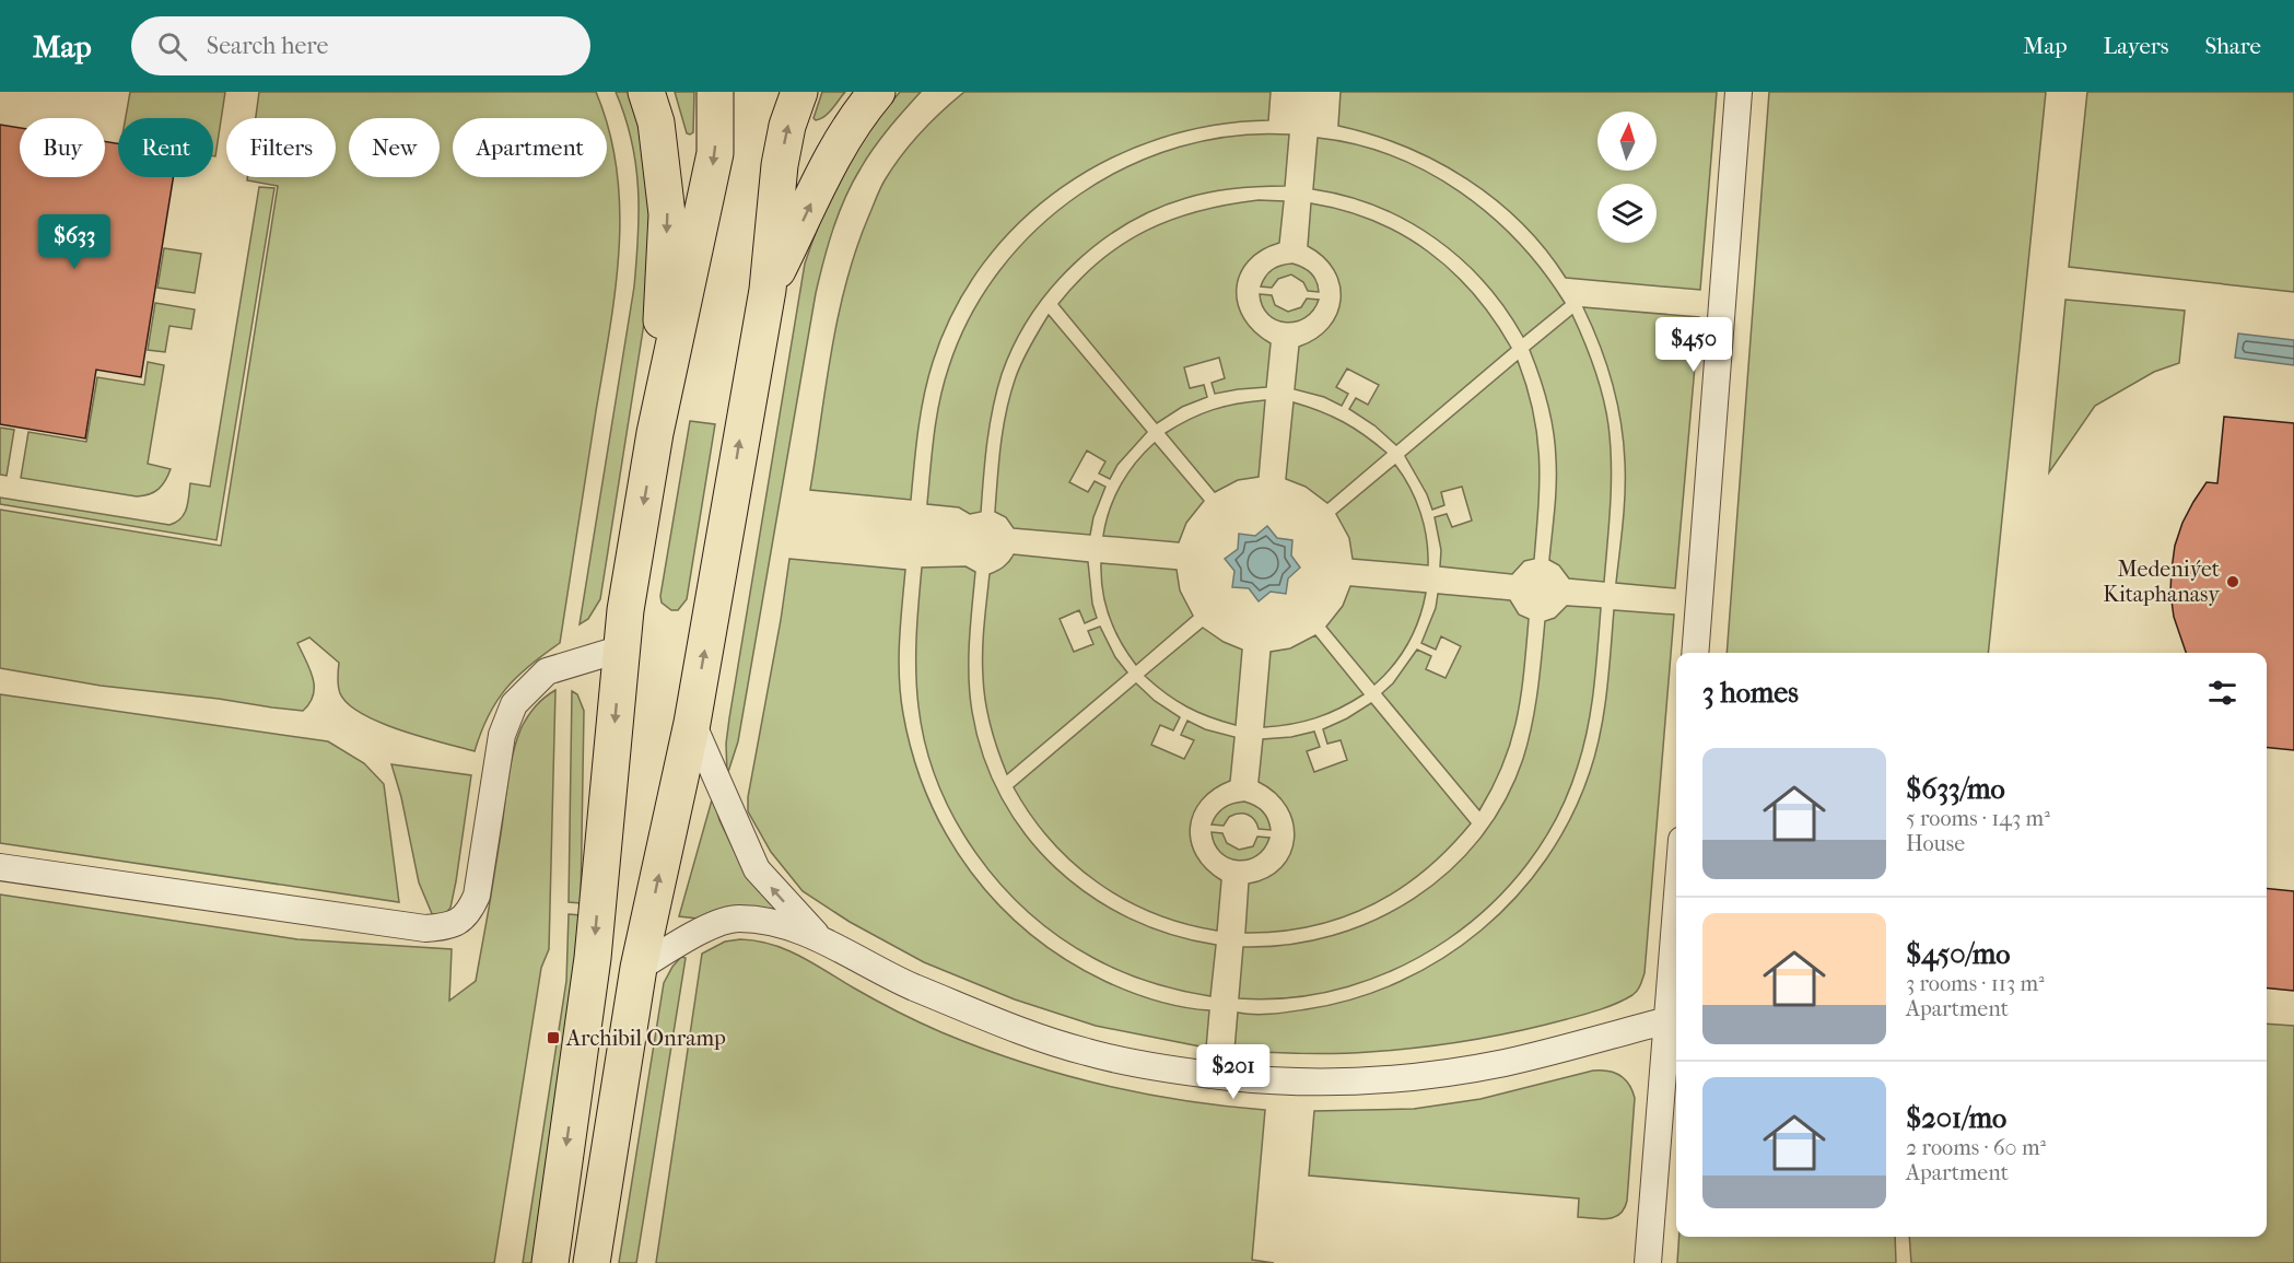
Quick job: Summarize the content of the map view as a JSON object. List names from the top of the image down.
{
  "places": {
    "other": ["Medeniýet Kitaphanasy"],
    "transit": ["Archibil Onramp"]
  },
  "north": "top",
  "page": {
    "header": "Map",
    "search": "Search here",
    "nav": ["Map", "Layers", "Share"],
    "chip": [
      "Buy",
      "Rent",
      "Filters",
      "New",
      "Apartment"
    ],
    "price": ["$633", "$450", "$201"],
    "heading": "3 homes",
    "list": [
      {
        "name": "$633/mo",
        "note": "5 rooms · 143 m² · House"
      },
      {
        "name": "$450/mo",
        "note": "3 rooms · 113 m² · Apartment"
      },
      {
        "name": "$201/mo",
        "note": "2 rooms · 60 m² · Apartment"
      }
    ]
  }
}
